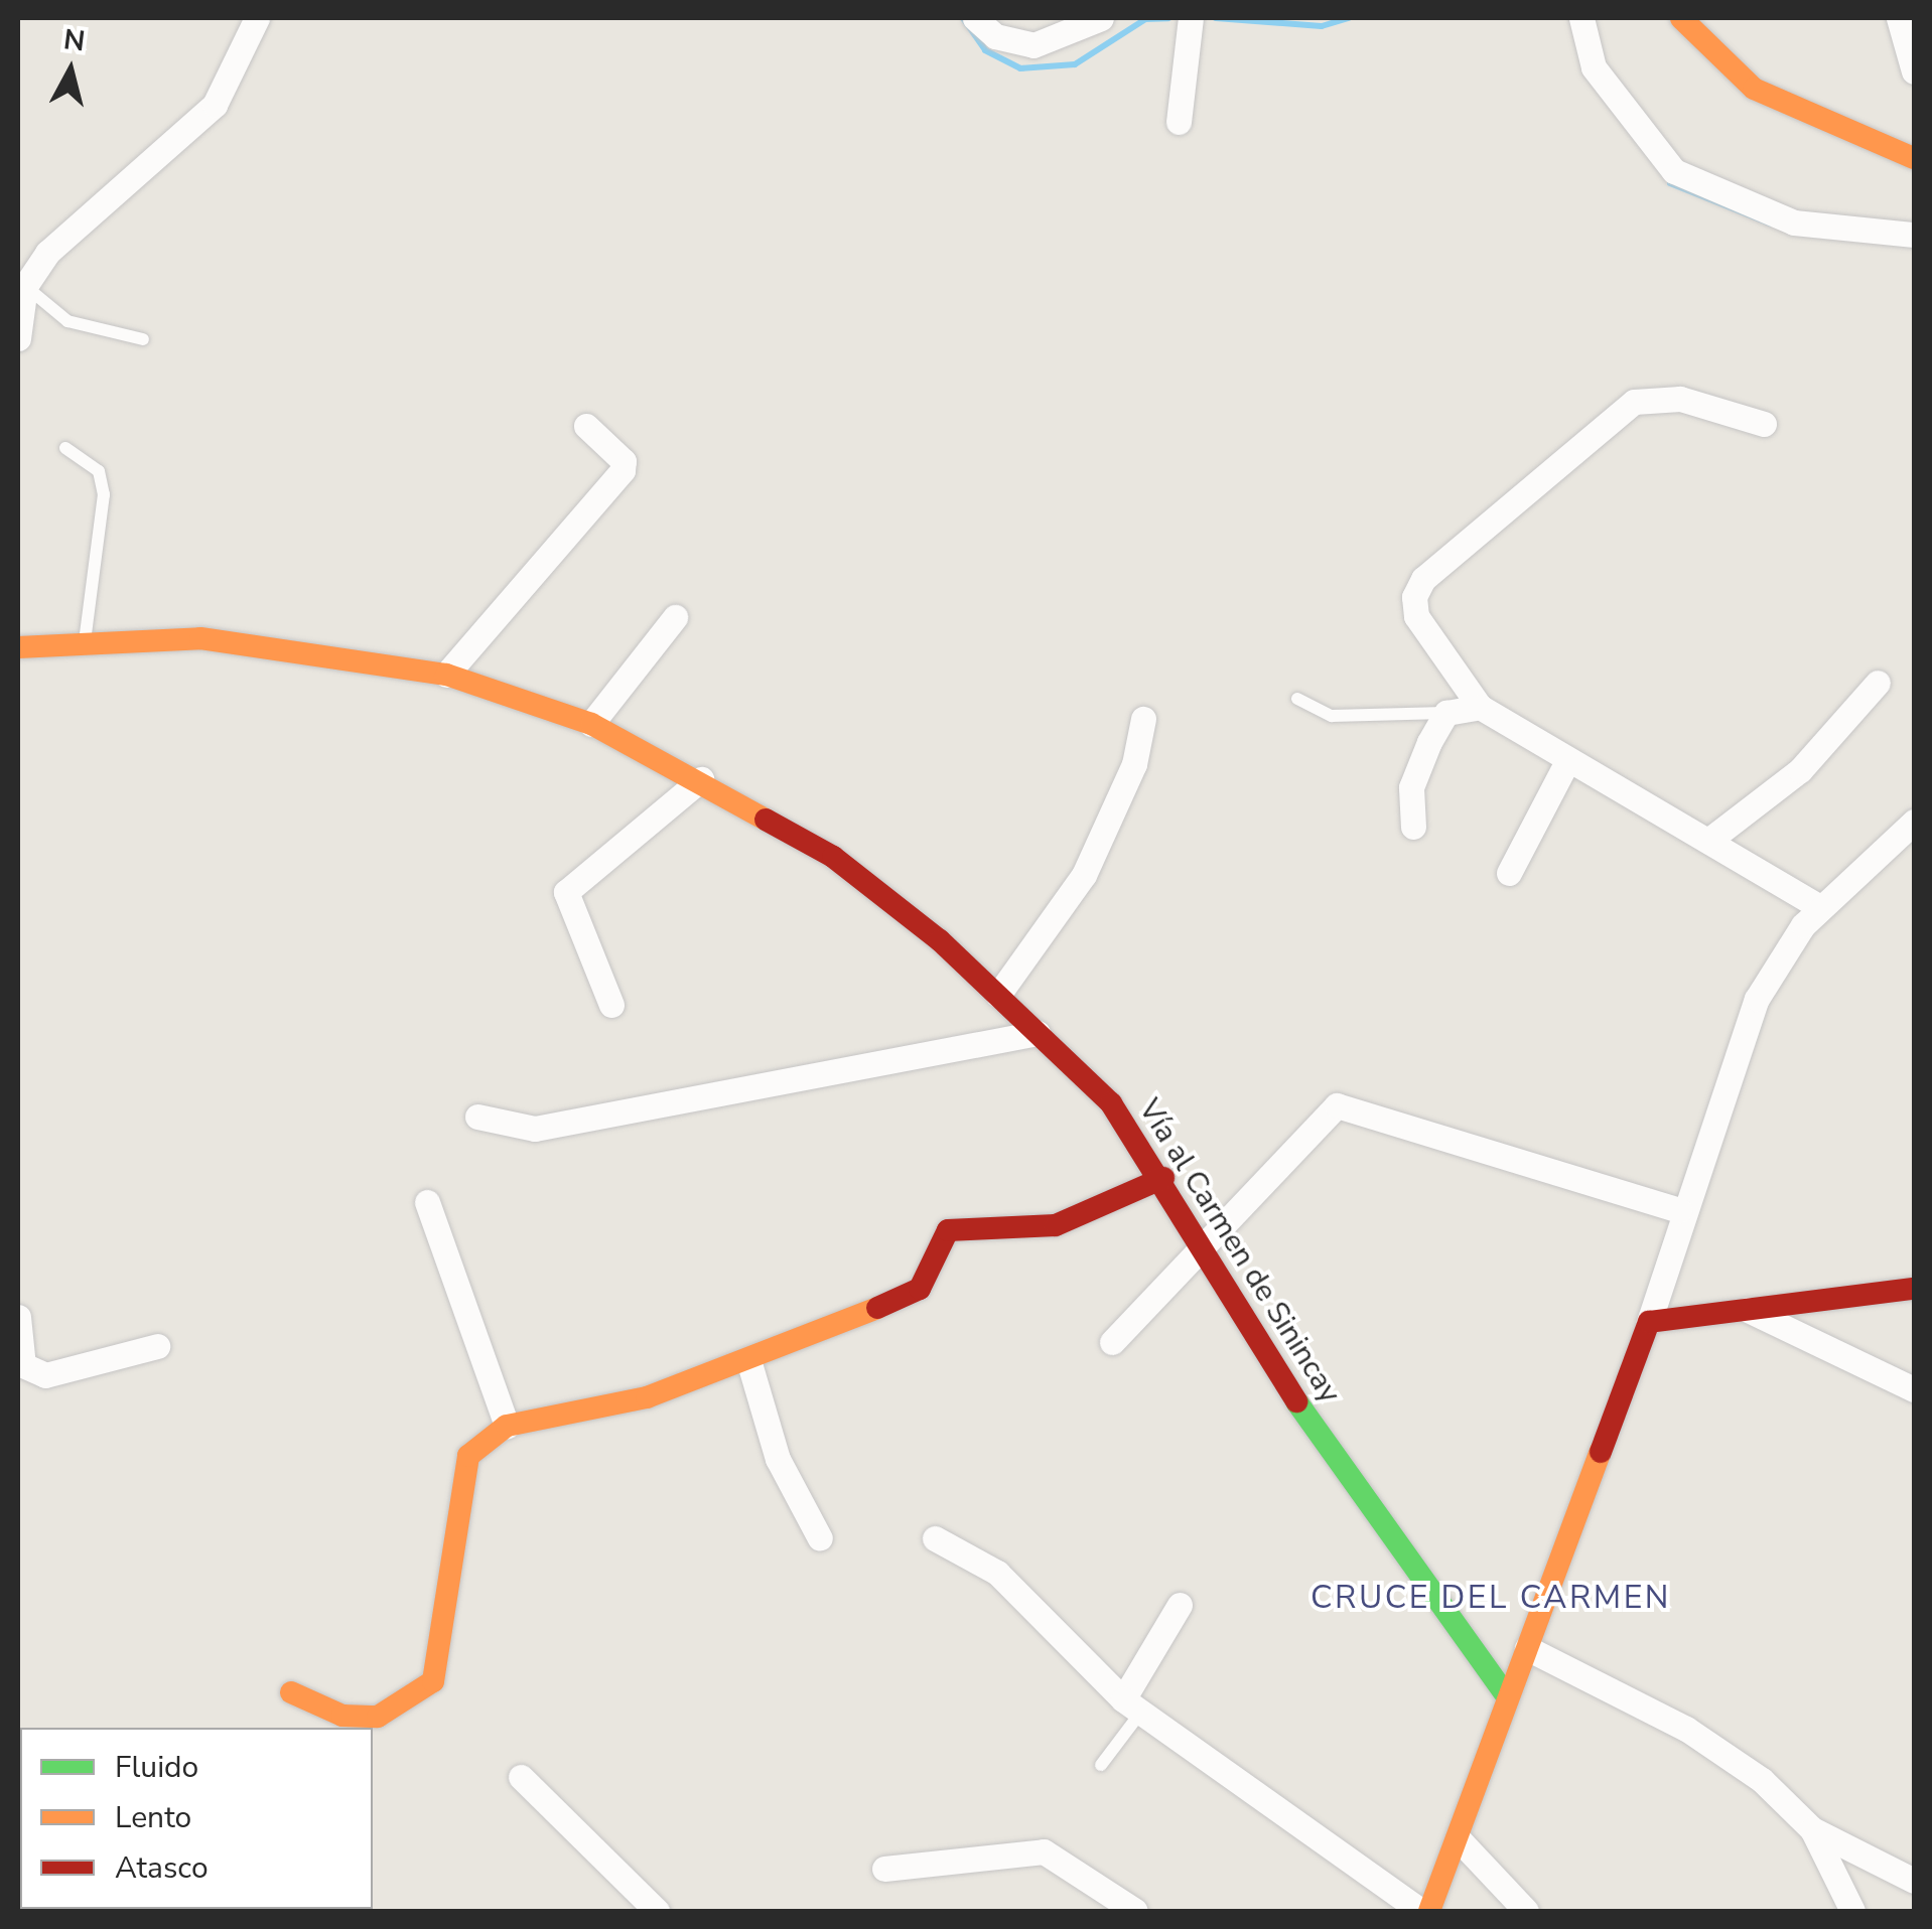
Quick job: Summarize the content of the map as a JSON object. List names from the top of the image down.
{
  "streets": {
    "street": ["Vía al Carmen de Sinincay"]
  },
  "districts": ["CRUCE DEL CARMEN"],
  "legend": ["Fluido", "Lento", "Atasco"],
  "north": "top"
}
